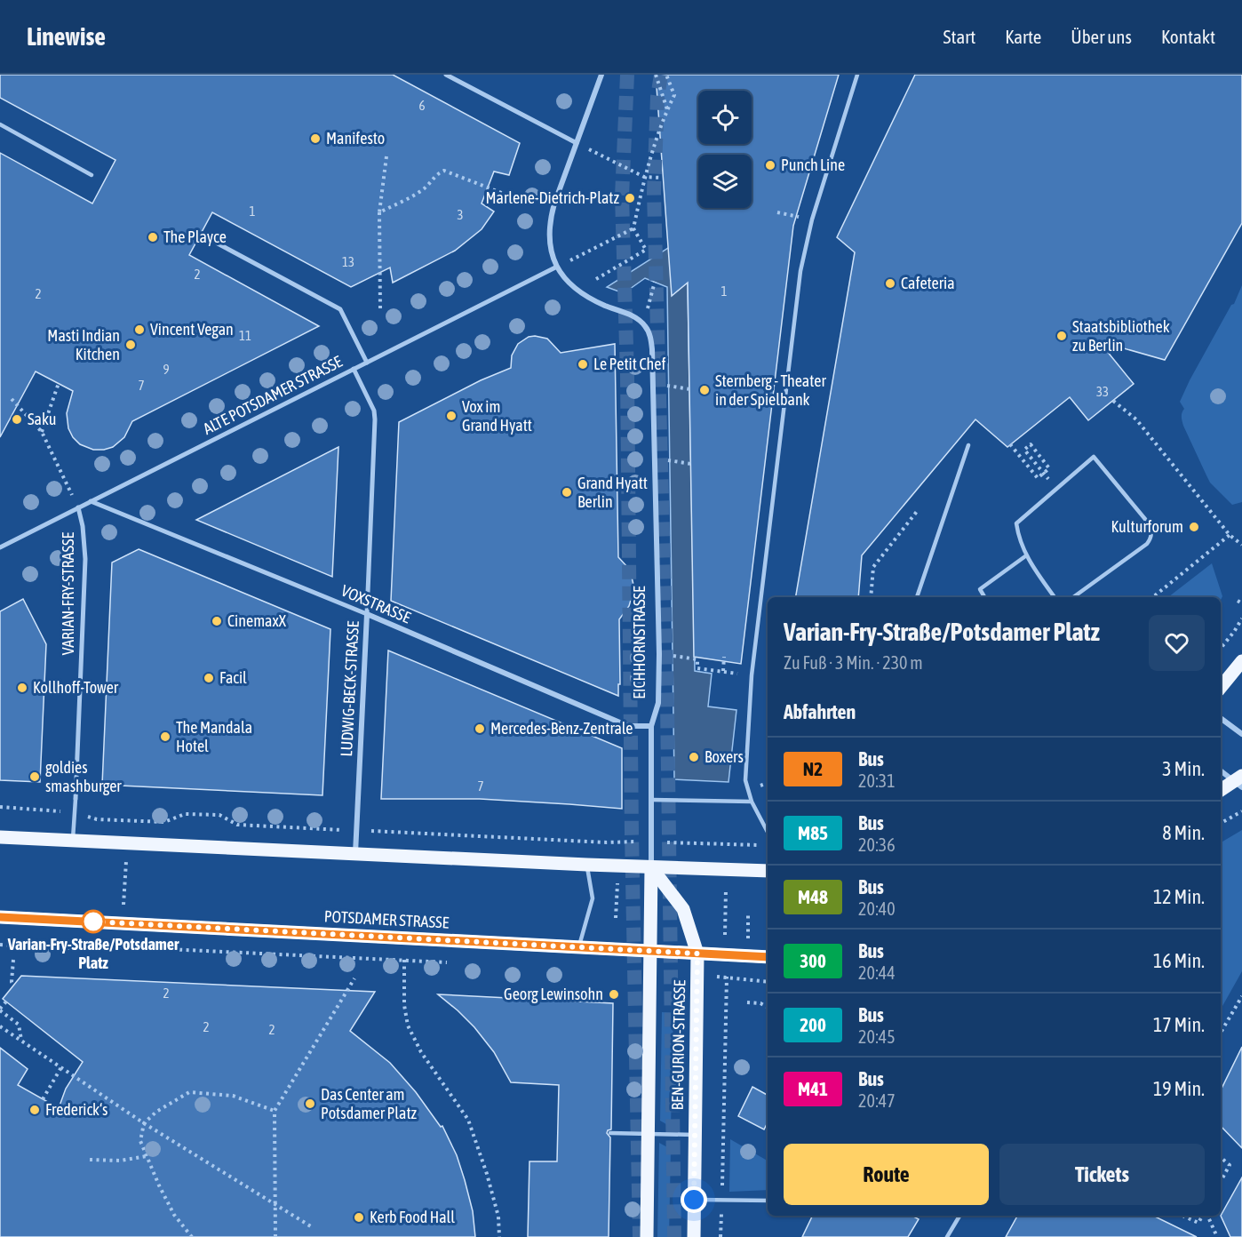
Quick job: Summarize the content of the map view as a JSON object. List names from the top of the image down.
{
  "streets": {
    "main road": ["EICHHORNSTRASSE", "POTSDAMER STRASSE", "BEN-GURION-STRASSE"],
    "street": [
      "ALTE POTSDAMER STRASSE",
      "VARIAN-FRY-STRASSE",
      "VOXSTRASSE",
      "LUDWIG-BECK-STRASSE"
    ]
  },
  "crossings": [
    ["ALTE POTSDAMER STRASSE", "VARIAN-FRY-STRASSE"],
    ["ALTE POTSDAMER STRASSE", "VOXSTRASSE"],
    ["ALTE POTSDAMER STRASSE", "EICHHORNSTRASSE"],
    ["ALTE POTSDAMER STRASSE", "LUDWIG-BECK-STRASSE"],
    ["VOXSTRASSE", "EICHHORNSTRASSE"],
    ["VOXSTRASSE", "LUDWIG-BECK-STRASSE"],
    ["EICHHORNSTRASSE", "POTSDAMER STRASSE"],
    ["EICHHORNSTRASSE", "BEN-GURION-STRASSE"],
    ["POTSDAMER STRASSE", "BEN-GURION-STRASSE"]
  ],
  "places": [
    "Manifesto",
    "Punch Line",
    "Marlene-Dietrich-Platz",
    "The Playce",
    "Cafeteria",
    "Vincent Vegan",
    "Staatsbibliothek zu Berlin",
    "Masti Indian Kitchen",
    "Le Petit Chef",
    "Sternberg - Theater in der Spielbank",
    "Vox im Grand Hyatt",
    "Saku",
    "Grand Hyatt Berlin",
    "Kulturforum",
    "CinemaxX",
    "Facil",
    "Kollhoff-Tower",
    "Mercedes-Benz-Zentrale",
    "The Mandala Hotel",
    "Boxers",
    "goldies smashburger",
    "Varian-Fry-Straße/Potsdamer Platz",
    "Georg Lewinsohn",
    "Das Center am Potsdamer Platz",
    "Frederick‘s",
    "Kerb Food Hall"
  ],
  "lines": ["bus line N2"],
  "house_numbers": [
    "6",
    "1",
    "3",
    "13",
    "2",
    "1",
    "2",
    "11",
    "9",
    "7",
    "33",
    "7",
    "2",
    "2",
    "2"
  ],
  "page": {
    "header": "Linewise",
    "nav": [
      "Start",
      "Karte",
      "Über uns",
      "Kontakt"
    ],
    "heading": [
      ["Varian-Fry-Straße/Potsdamer Platz", "Zu Fuß · 3 Min. · 230 m"],
      "Abfahrten"
    ],
    "list": [
      {
        "mark": "N2",
        "name": "Bus",
        "note": "20:31",
        "value": "3 Min."
      },
      {
        "mark": "M85",
        "name": "Bus",
        "note": "20:36",
        "value": "8 Min."
      },
      {
        "mark": "M48",
        "name": "Bus",
        "note": "20:40",
        "value": "12 Min."
      },
      {
        "mark": "300",
        "name": "Bus",
        "note": "20:44",
        "value": "16 Min."
      },
      {
        "mark": "200",
        "name": "Bus",
        "note": "20:45",
        "value": "17 Min."
      },
      {
        "mark": "M41",
        "name": "Bus",
        "note": "20:47",
        "value": "19 Min."
      }
    ],
    "buttons": ["Route", "Tickets"]
  }
}
